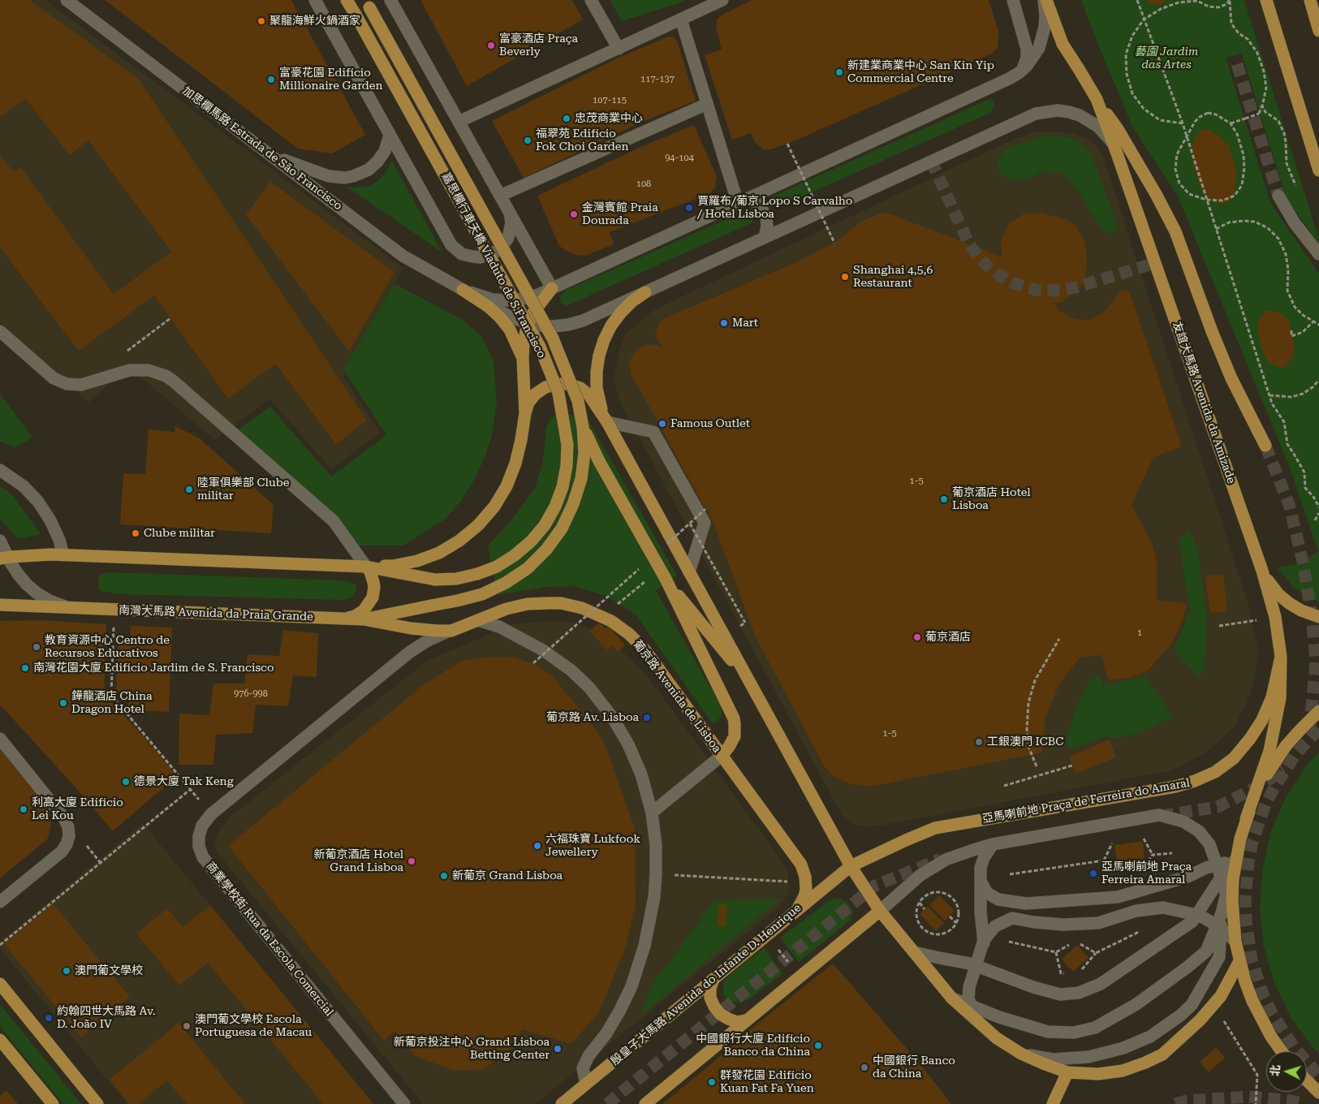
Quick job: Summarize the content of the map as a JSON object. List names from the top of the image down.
{
  "streets": {
    "main road": [
      "嘉思欄行車天橋 Viaduto de S.Francisco",
      "友誼大馬路 Avenida da Amizade",
      "南灣大馬路 Avenida da Praia Grande",
      "葡京路 Avenida de Lisboa",
      "亞馬喇前地 Praça de Ferreira do Amaral",
      "殷皇子大馬路 Avenida do Infante D. Henrique"
    ],
    "street": ["加思欄馬路 Estrada de São Francisco", "商業學校街 Rua da Escola Comercial"]
  },
  "crossings": [
    ["嘉思欄行車天橋 Viaduto de S.Francisco", "南灣大馬路 Avenida da Praia Grande"],
    ["友誼大馬路 Avenida da Amizade", "亞馬喇前地 Praça de Ferreira do Amaral"],
    ["南灣大馬路 Avenida da Praia Grande", "葡京路 Avenida de Lisboa"],
    ["葡京路 Avenida de Lisboa", "商業學校街 Rua da Escola Comercial"],
    ["葡京路 Avenida de Lisboa", "殷皇子大馬路 Avenida do Infante D. Henrique"],
    ["亞馬喇前地 Praça de Ferreira do Amaral", "殷皇子大馬路 Avenida do Infante D. Henrique"]
  ],
  "parks": ["藝園 Jardim das Artes"],
  "places": [
    "聚龍海鮮火鍋酒家",
    "富豪酒店 Praça Beverly",
    "新建業商業中心 San Kin Yip Commercial Centre",
    "富豪花園 Edifício Millionaire Garden",
    "忠茂商業中心",
    "福翠苑 Edifício Fok Choi Garden",
    "賈羅布/葡京 Lopo S Carvalho / Hotel Lisboa",
    "金灣賓館 Praia Dourada",
    "Shanghai 4,5,6 Restaurant",
    "Mart",
    "Famous Outlet",
    "陸軍俱樂部 Clube militar",
    "葡京酒店 Hotel Lisboa",
    "Clube militar",
    "葡京酒店",
    "教育資源中心 Centro de Recursos Educativos",
    "南灣花園大廈 Edifício Jardim de S. Francisco",
    "鏵龍酒店 China Dragon Hotel",
    "葡京路 Av. Lisboa",
    "工銀澳門 ICBC",
    "德景大廈 Tak Keng",
    "利高大廈 Edifício Lei Kou",
    "六福珠寶 Lukfook Jewellery",
    "新葡京酒店 Hotel Grand Lisboa",
    "亞馬喇前地 Praça Ferreira Amaral",
    "新葡京 Grand Lisboa",
    "澳門葡文學校",
    "約翰四世大馬路 Av. D. João IV",
    "澳門葡文學校 Escola Portuguesa de Macau",
    "中國銀行大廈 Edifício Banco da China",
    "新葡京投注中心 Grand Lisboa Betting Center",
    "中國銀行 Banco da China",
    "群發花園 Edifício Kuan Fat Fa Yuen"
  ],
  "house_numbers": [
    "117-137",
    "107-115",
    "94-104",
    "108",
    "1-5",
    "1",
    "976-998",
    "1-5"
  ],
  "north": "left"
}
